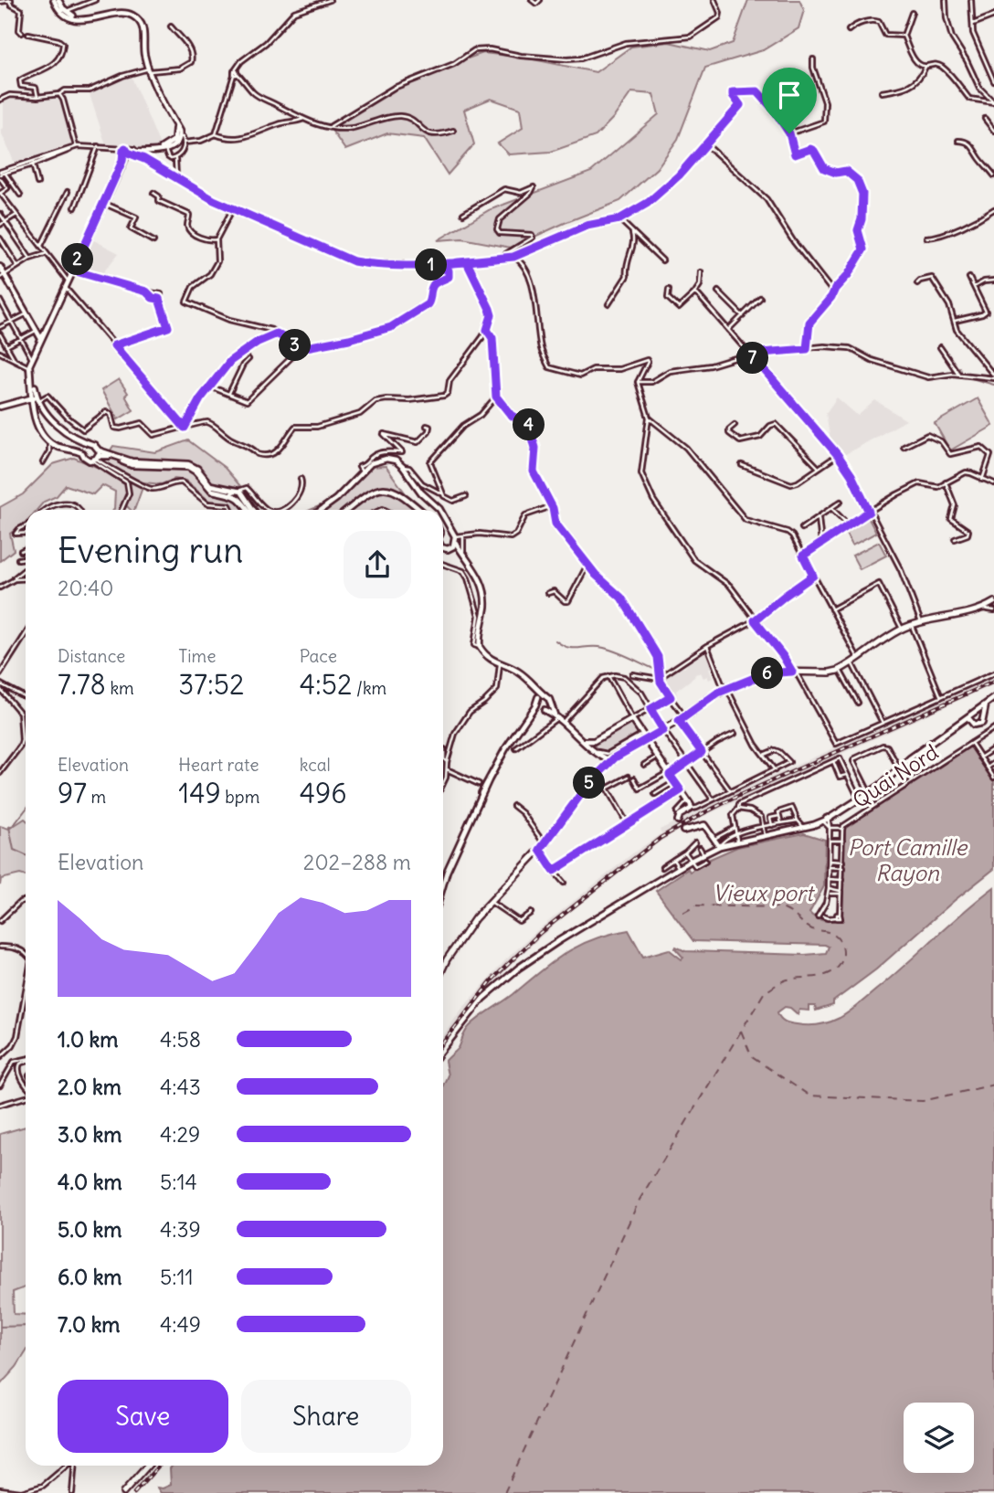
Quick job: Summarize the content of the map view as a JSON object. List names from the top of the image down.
{
  "streets": {
    "street": ["Quai Nord"]
  },
  "water": ["Port Camille Rayon", "Vieux port"],
  "page": {
    "pins": [
      "2",
      "1",
      "3",
      "7",
      "4",
      "6",
      "5"
    ],
    "heading": ["Evening run", "20:40"],
    "stats": [
      ["Distance", "7.78 km"],
      ["Time", "37:52"],
      ["Pace", "4:52 /km"],
      ["Elevation", "97 m"],
      ["Heart rate", "149 bpm"],
      ["kcal", "496"]
    ],
    "chart": ["Elevation", "202–288 m"],
    "list": [
      {
        "name": "1.0 km",
        "note": "4:58"
      },
      {
        "name": "2.0 km",
        "note": "4:43"
      },
      {
        "name": "3.0 km",
        "note": "4:29"
      },
      {
        "name": "4.0 km",
        "note": "5:14"
      },
      {
        "name": "5.0 km",
        "note": "4:39"
      },
      {
        "name": "6.0 km",
        "note": "5:11"
      },
      {
        "name": "7.0 km",
        "note": "4:49"
      }
    ],
    "buttons": ["Save", "Share"]
  }
}
